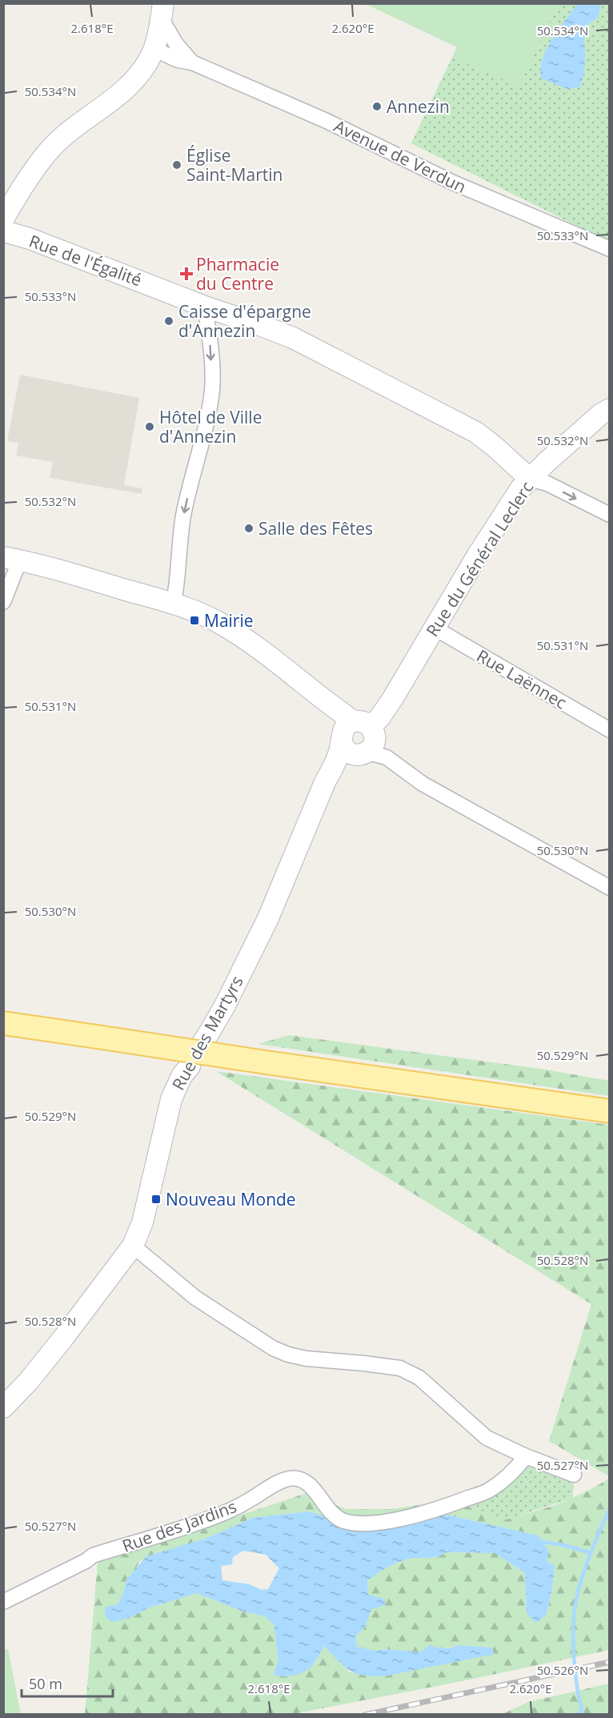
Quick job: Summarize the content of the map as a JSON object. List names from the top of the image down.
{
  "streets": {
    "street": [
      "Avenue de Verdun",
      "Rue de l'Égalité",
      "Rue du Général Leclerc",
      "Rue Laënnec",
      "Rue des Martyrs",
      "Rue des Jardins"
    ]
  },
  "crossings": [
    ["Rue de l'Égalité", "Rue du Général Leclerc"],
    ["Rue du Général Leclerc", "Rue Laënnec"],
    ["Rue du Général Leclerc", "Rue des Martyrs"]
  ],
  "places": {
    "other": [
      "Annezin",
      "Église Saint-Martin",
      "Caisse d'épargne d'Annezin",
      "Hôtel de Ville d'Annezin",
      "Salle des Fêtes"
    ],
    "health": ["Pharmacie du Centre"],
    "transit": ["Mairie", "Nouveau Monde"]
  },
  "scale_bar": "50 m",
  "coordinates": [
    "2.618°E",
    "2.620°E",
    "50.534°N",
    "50.533°N",
    "50.532°N",
    "50.531°N",
    "50.530°N",
    "50.529°N",
    "50.528°N",
    "50.527°N",
    "50.526°N"
  ]
}
